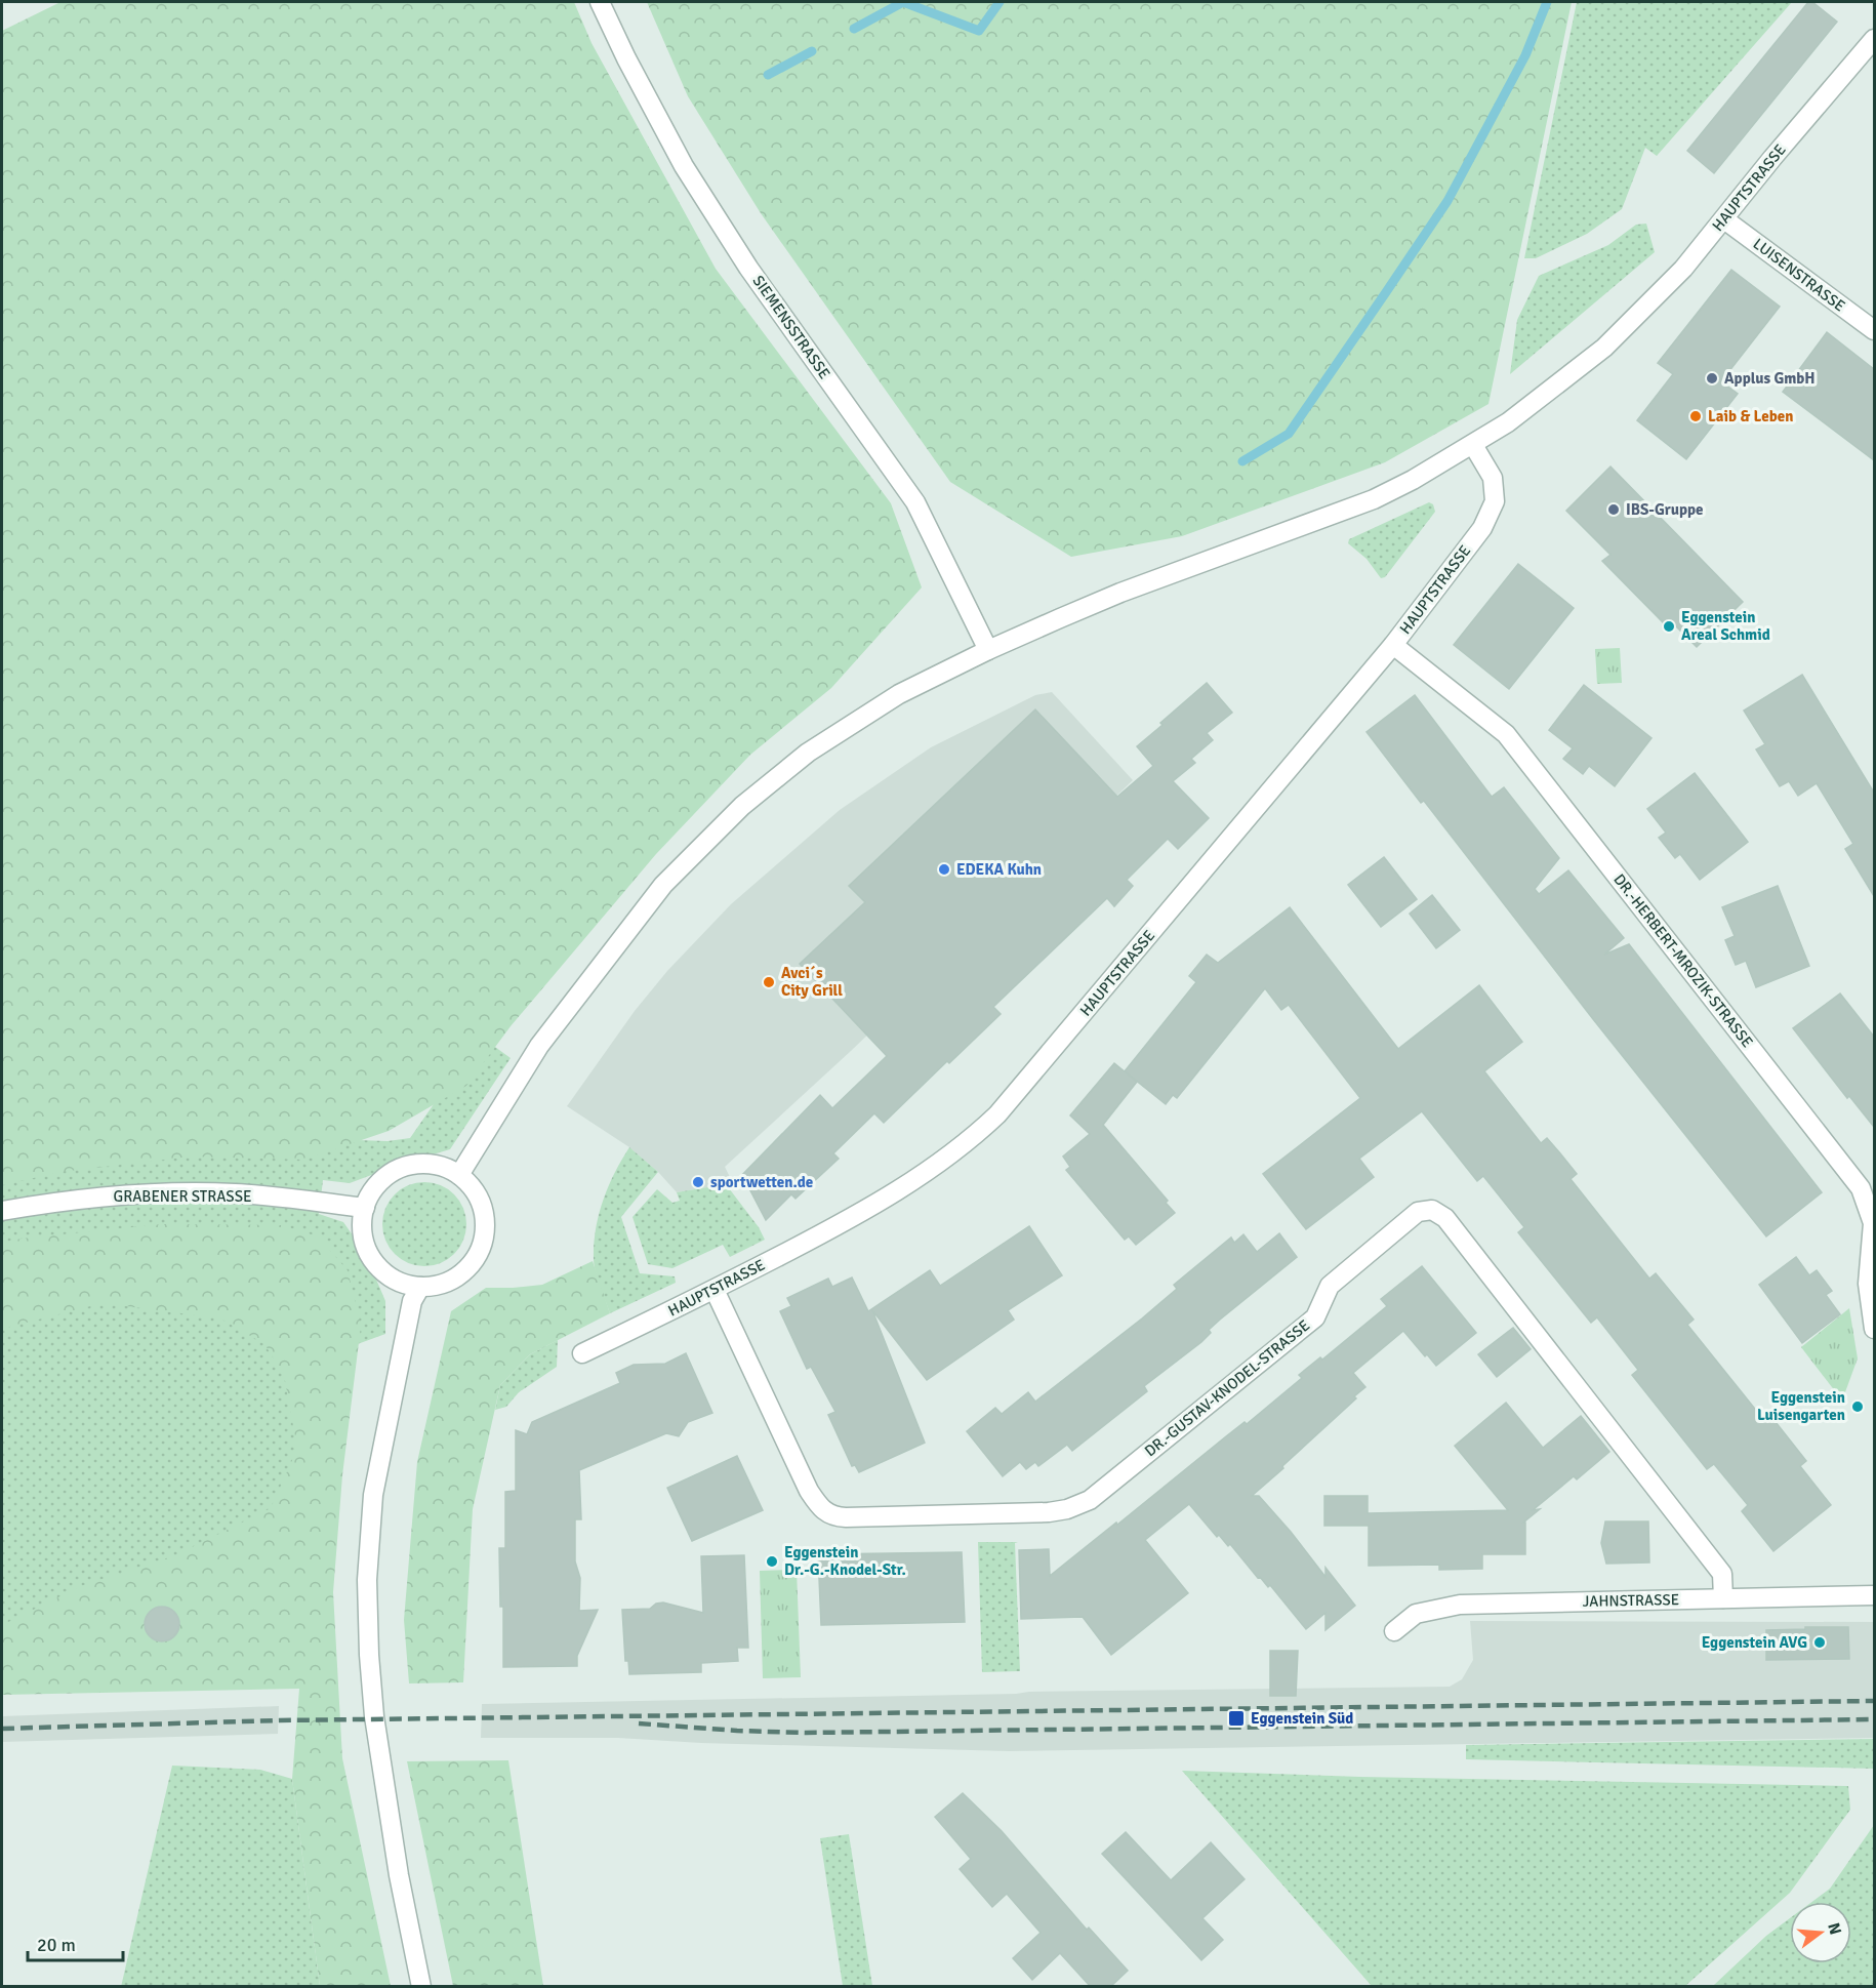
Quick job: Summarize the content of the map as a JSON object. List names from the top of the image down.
{
  "streets": {
    "street": [
      "HAUPTSTRASSE",
      "LUISENSTRASSE",
      "SIEMENSSTRASSE",
      "DR.-HERBERT-MROZIK-STRASSE",
      "GRABENER STRASSE",
      "DR.-GUSTAV-KNODEL-STRASSE",
      "JAHNSTRASSE"
    ]
  },
  "crossings": [
    ["HAUPTSTRASSE", "LUISENSTRASSE"],
    ["HAUPTSTRASSE", "SIEMENSSTRASSE"],
    ["HAUPTSTRASSE", "DR.-HERBERT-MROZIK-STRASSE"],
    ["HAUPTSTRASSE", "GRABENER STRASSE"],
    ["HAUPTSTRASSE", "DR.-GUSTAV-KNODEL-STRASSE"],
    ["DR.-GUSTAV-KNODEL-STRASSE", "JAHNSTRASSE"]
  ],
  "places": {
    "other": [
      "Applus GmbH",
      "Laib & Leben",
      "IBS-Gruppe",
      "Eggenstein Areal Schmid",
      "EDEKA Kuhn",
      "Avci´s City Grill",
      "sportwetten.de",
      "Eggenstein Luisengarten",
      "Eggenstein Dr.-G.-Knodel-Str.",
      "Eggenstein AVG"
    ],
    "transit": ["Eggenstein Süd"]
  },
  "scale_bar": "20 m",
  "north": "right"
}
